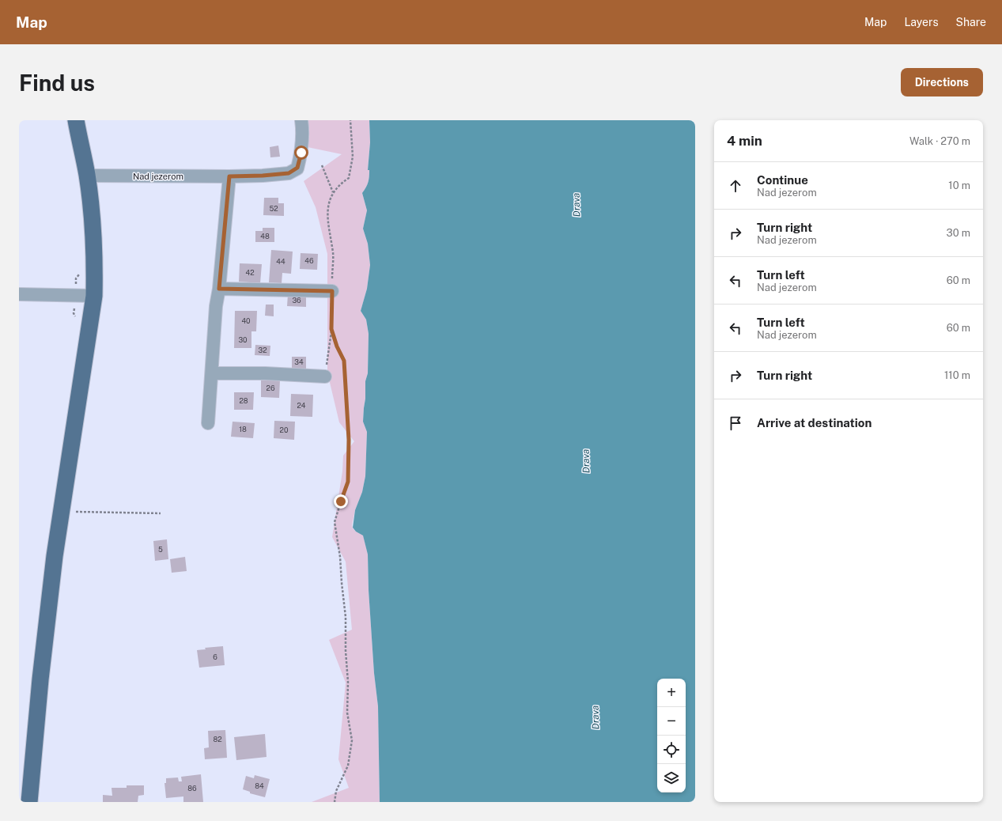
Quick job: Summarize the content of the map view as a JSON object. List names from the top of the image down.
{
  "streets": {
    "street": ["Nad jezerom"]
  },
  "water": ["Drava"],
  "house_numbers": [
    "52",
    "48",
    "46",
    "44",
    "42",
    "36",
    "40",
    "30",
    "32",
    "34",
    "26",
    "28",
    "24",
    "18",
    "20",
    "5",
    "6",
    "82",
    "84",
    "86"
  ],
  "page": {
    "header": "Map",
    "nav": ["Map", "Layers", "Share"],
    "buttons": "Directions",
    "title": "Find us",
    "heading": ["4 min", "Walk · 270 m"],
    "list": [
      ["Continue", "Nad jezerom", "10 m"],
      ["Turn right", "Nad jezerom", "30 m"],
      ["Turn left", "Nad jezerom", "60 m"],
      ["Turn left", "Nad jezerom", "60 m"],
      ["Turn right", "110 m"],
      "Arrive at destination"
    ],
    "map_buttons": ["+", "−"]
  }
}
